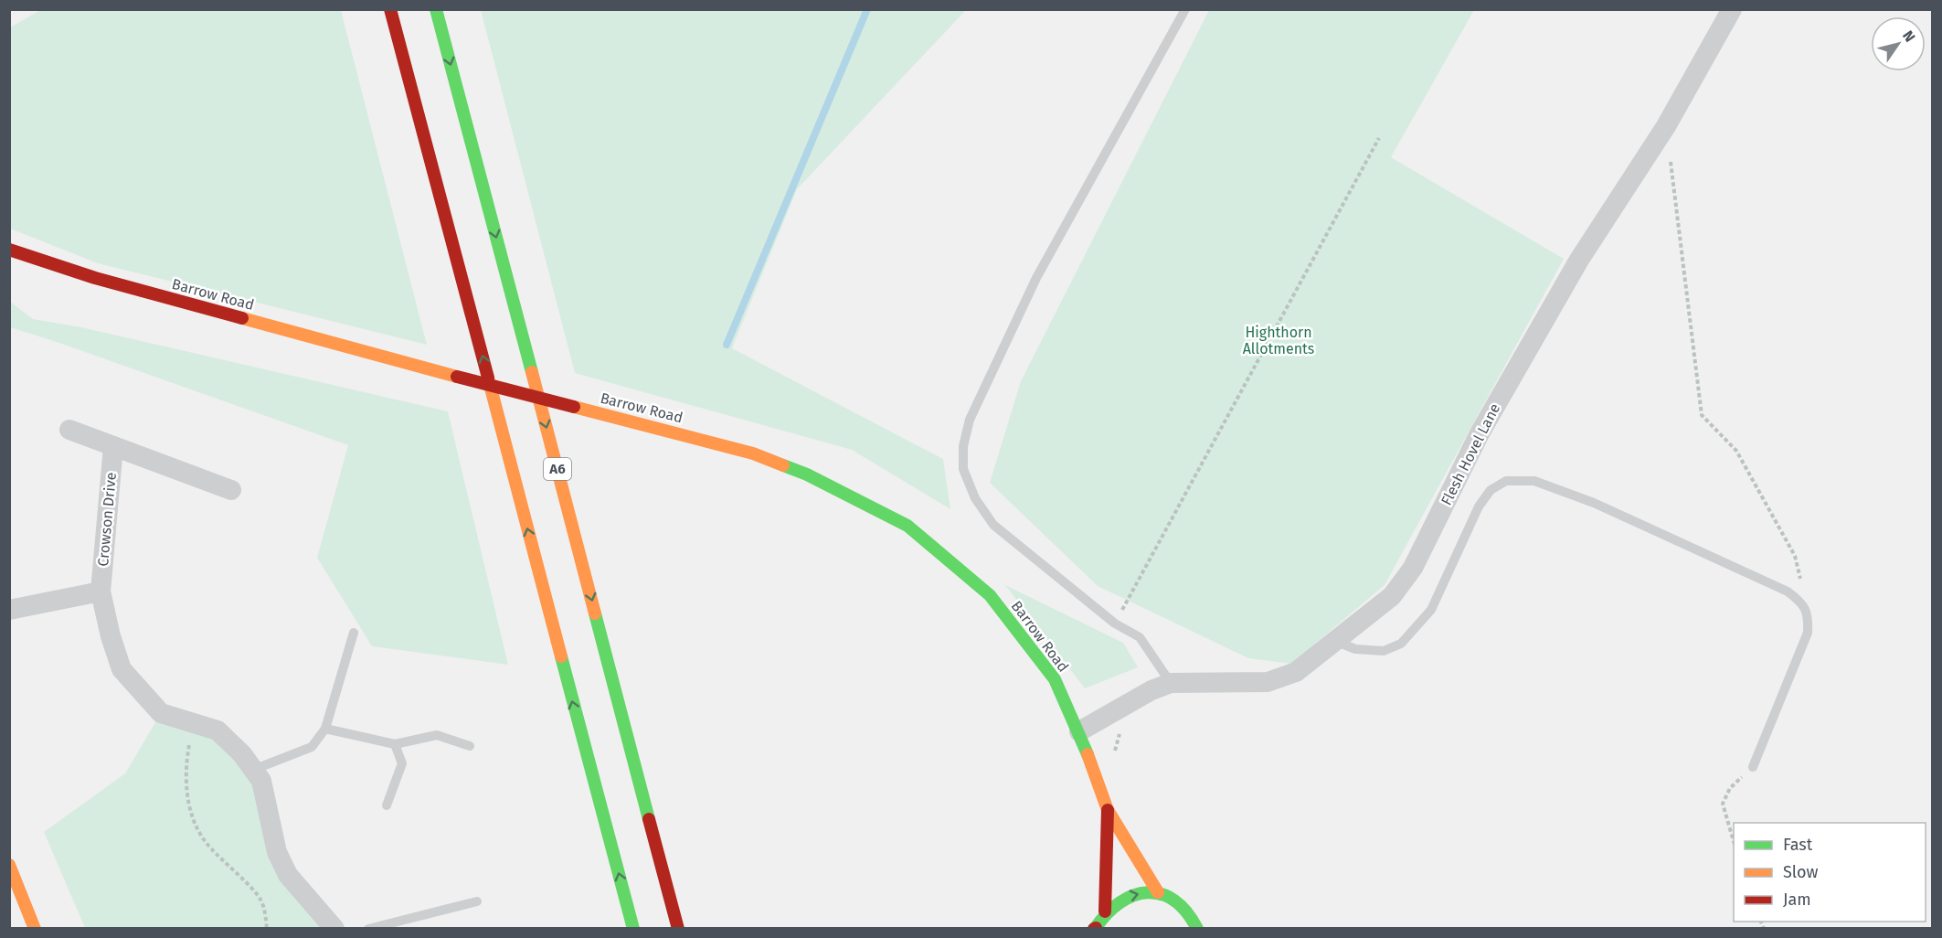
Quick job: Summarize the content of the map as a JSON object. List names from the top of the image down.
{
  "streets": {
    "main road": ["Barrow Road", "A6"],
    "street": ["Flesh Hovel Lane", "Crowson Drive"]
  },
  "crossings": [
    ["Barrow Road", "Flesh Hovel Lane"]
  ],
  "parks": ["Highthorn Allotments"],
  "legend": ["Fast", "Slow", "Jam"],
  "north": "top right"
}
